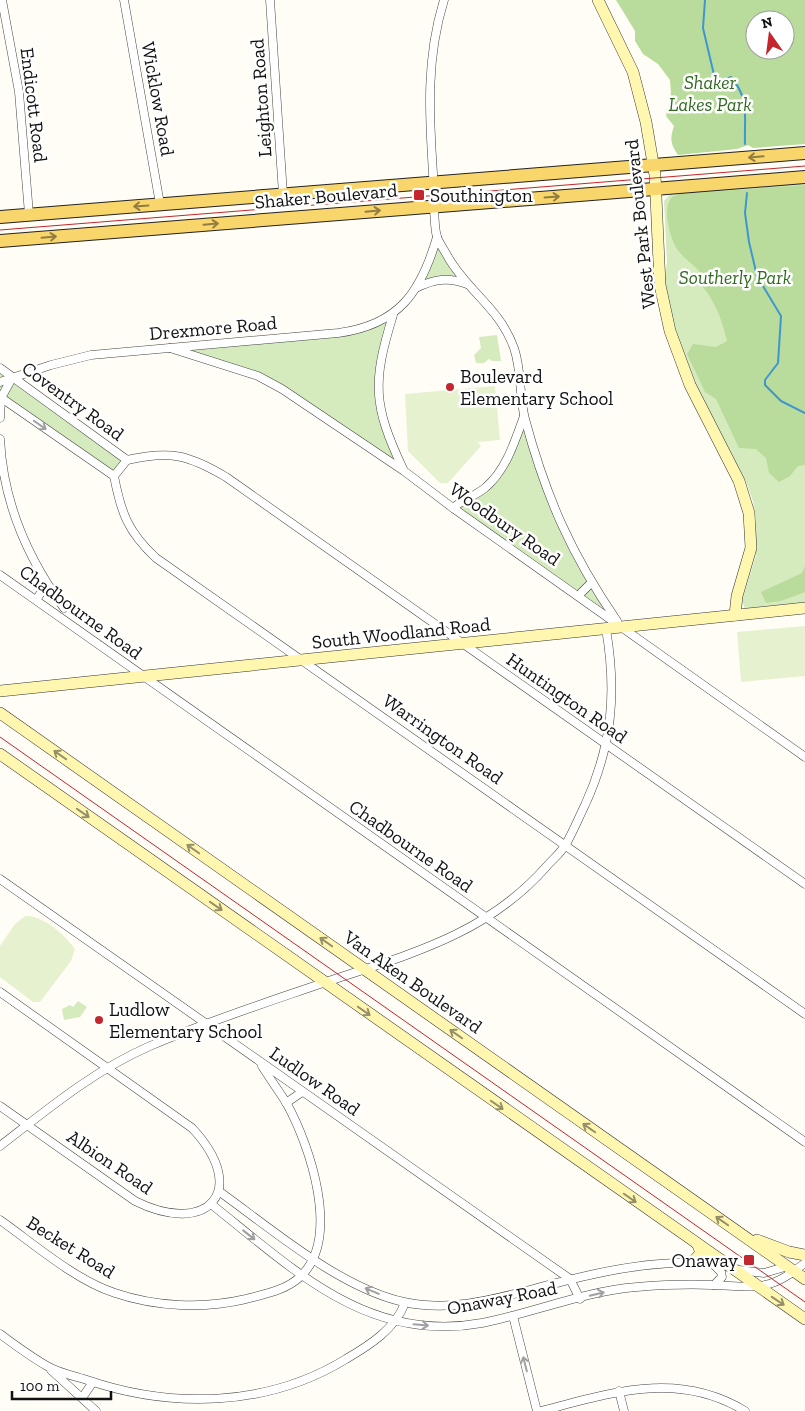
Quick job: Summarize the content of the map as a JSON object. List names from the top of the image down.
{
  "streets": {
    "main road": [
      "Shaker Boulevard",
      "West Park Boulevard",
      "South Woodland Road",
      "Van Aken Boulevard"
    ],
    "street": [
      "Leighton Road",
      "Wicklow Road",
      "Endicott Road",
      "Drexmore Road",
      "Coventry Road",
      "Woodbury Road",
      "Chadbourne Road",
      "Huntington Road",
      "Warrington Road",
      "Ludlow Road",
      "Albion Road",
      "Becket Road",
      "Onaway Road"
    ]
  },
  "crossings": [
    ["Leighton Road", "Shaker Boulevard"],
    ["Wicklow Road", "Shaker Boulevard"],
    ["Endicott Road", "Shaker Boulevard"],
    ["Shaker Boulevard", "West Park Boulevard"],
    ["West Park Boulevard", "South Woodland Road"],
    ["Drexmore Road", "Coventry Road"],
    ["Drexmore Road", "Woodbury Road"],
    ["Coventry Road", "Huntington Road"],
    ["Coventry Road", "Warrington Road"],
    ["Woodbury Road", "South Woodland Road"],
    ["Chadbourne Road", "South Woodland Road"],
    ["South Woodland Road", "Huntington Road"],
    ["South Woodland Road", "Warrington Road"],
    ["Van Aken Boulevard", "Onaway Road"],
    ["Ludlow Road", "Onaway Road"],
    ["Albion Road", "Onaway Road"],
    ["Becket Road", "Onaway Road"]
  ],
  "parks": ["Shaker Lakes Park", "Southerly Park"],
  "places": {
    "transit": ["Southington", "Onaway"],
    "other": ["Boulevard Elementary School", "Ludlow Elementary School"]
  },
  "scale_bar": "100 m",
  "north": "top"
}
